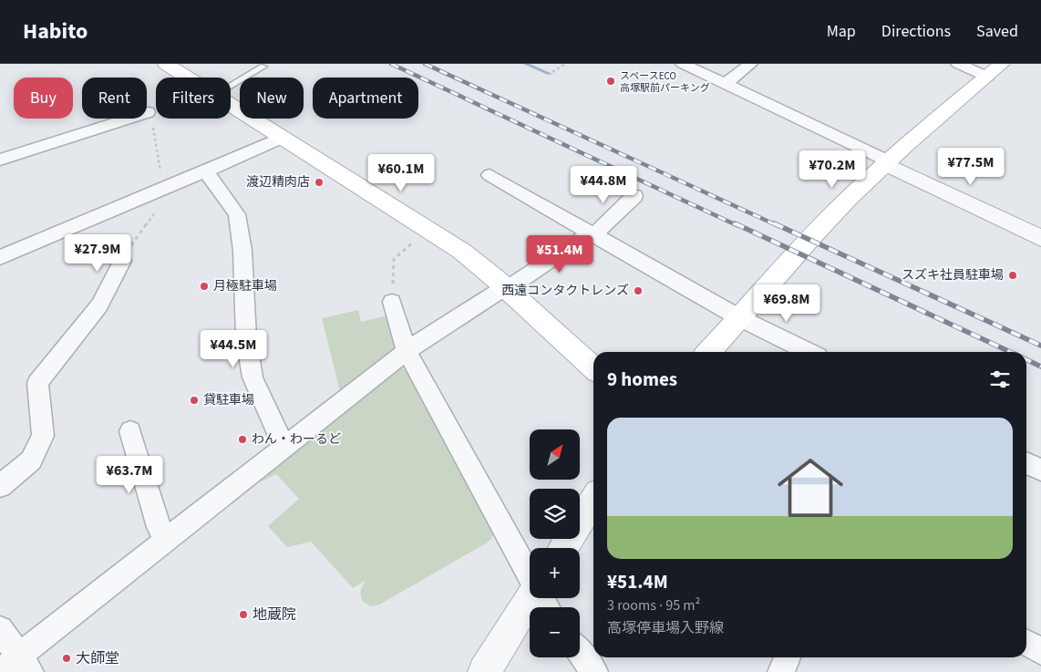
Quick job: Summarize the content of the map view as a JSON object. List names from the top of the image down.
{
  "places": [
    "スペースECO 高塚駅前パーキング",
    "渡辺精肉店",
    "スズキ社員駐車場",
    "月極駐車場",
    "西遠コンタクトレンズ",
    "貸駐車場",
    "わん・わーるど",
    "地蔵院",
    "大師堂"
  ],
  "north": "top right",
  "page": {
    "header": "Habito",
    "nav": ["Map", "Directions", "Saved"],
    "chip": [
      "Buy",
      "Rent",
      "Filters",
      "New",
      "Apartment"
    ],
    "price": [
      "¥77.5M",
      "¥70.2M",
      "¥60.1M",
      "¥44.8M",
      "¥27.9M",
      "¥51.4M",
      "¥69.8M",
      "¥44.5M",
      "¥63.7M"
    ],
    "heading": "9 homes",
    "list": [
      {
        "name": "¥51.4M",
        "note": "3 rooms · 95 m² · 高塚停車場入野線"
      }
    ],
    "map_buttons": ["+", "−"]
  }
}
